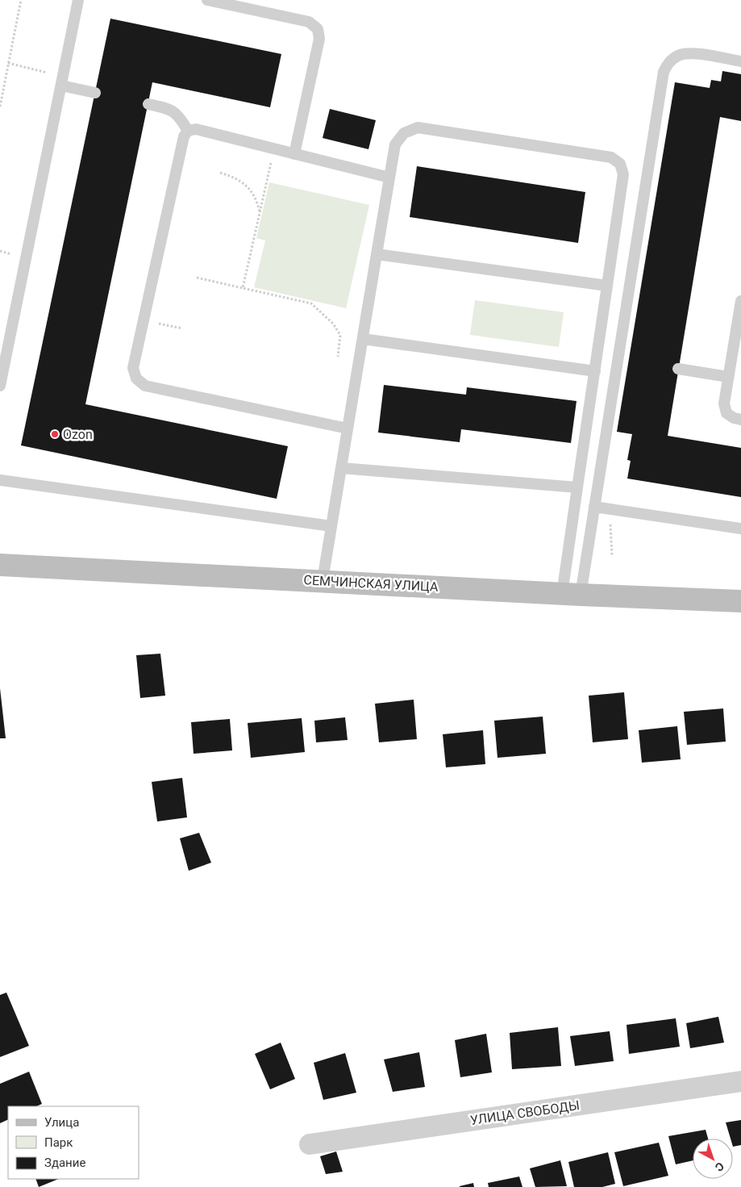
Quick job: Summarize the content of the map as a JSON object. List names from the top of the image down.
{
  "streets": {
    "street": ["СЕМЧИНСКАЯ УЛИЦА", "УЛИЦА СВОБОДЫ"]
  },
  "places": ["Ozon"],
  "legend": ["Улица", "Парк", "Здание"],
  "north": "bottom right"
}
